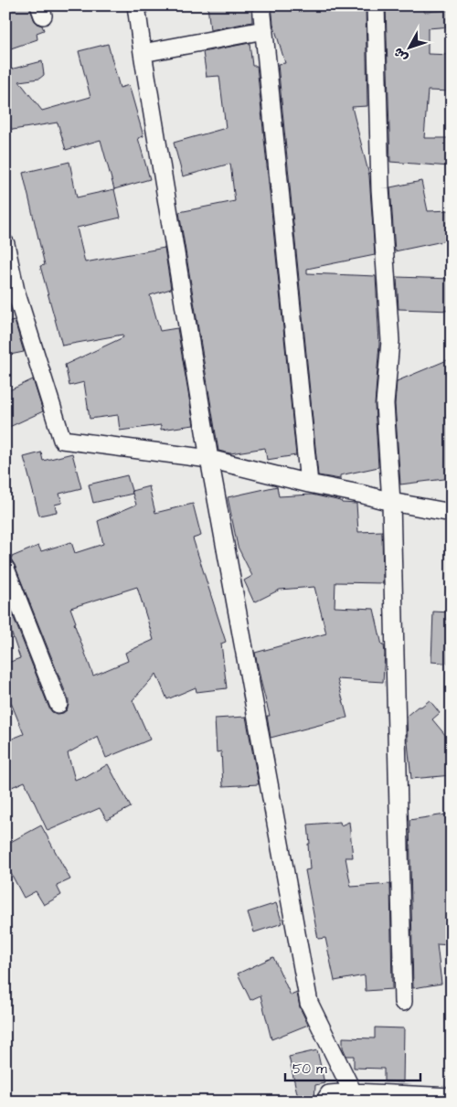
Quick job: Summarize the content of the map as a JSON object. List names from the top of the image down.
{
  "scale_bar": "50 m",
  "north": "bottom left"
}
